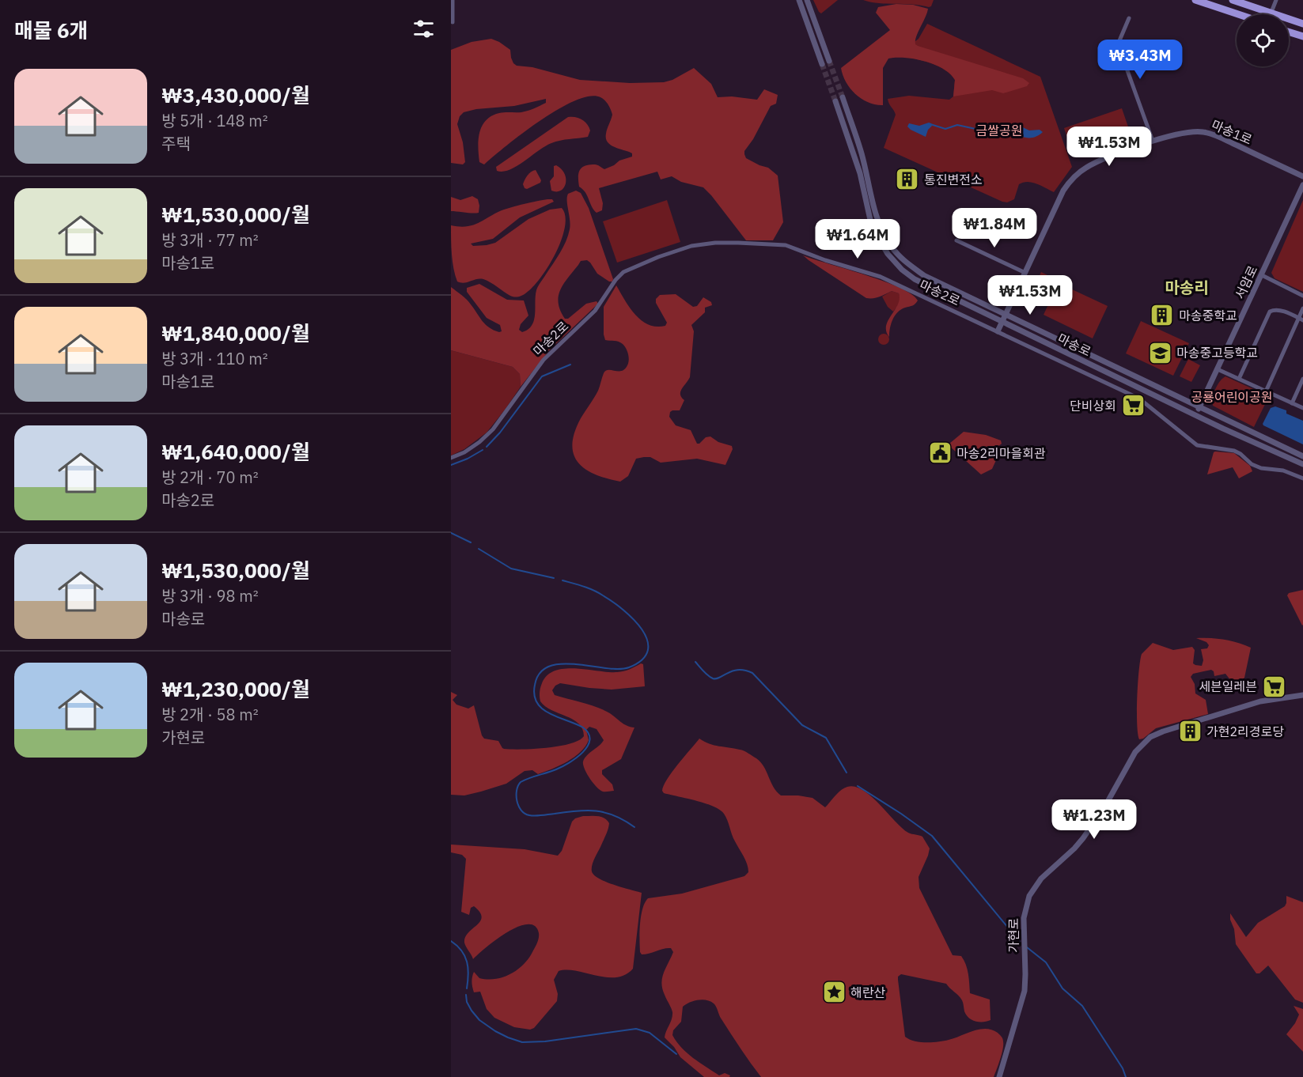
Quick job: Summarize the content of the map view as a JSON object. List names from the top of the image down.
{
  "streets": {
    "street": [
      "마송1로",
      "서암로",
      "마송2로",
      "마송로",
      "가현로"
    ]
  },
  "crossings": [
    ["마송1로", "마송2로"],
    ["마송1로", "마송로"],
    ["서암로", "마송로"]
  ],
  "districts": ["마송리"],
  "parks": ["금쌀공원", "공룡어린이공원"],
  "places": {
    "building": ["통진변전소", "마송중학교", "가현2리경로당"],
    "school or university": ["마송중고등학교"],
    "supermarket": ["단비상회", "세븐일레븐"],
    "public building": ["마송2리마을회관"],
    "place": ["해란산"]
  },
  "page": {
    "heading": "매물 6개",
    "price": [
      "₩3.43M",
      "₩1.53M",
      "₩1.84M",
      "₩1.64M",
      "₩1.53M",
      "₩1.23M"
    ],
    "list": [
      {
        "name": "₩3,430,000/월",
        "note": "방 5개 · 148 m² · 주택"
      },
      {
        "name": "₩1,530,000/월",
        "note": "방 3개 · 77 m² · 마송1로"
      },
      {
        "name": "₩1,840,000/월",
        "note": "방 3개 · 110 m² · 마송1로"
      },
      {
        "name": "₩1,640,000/월",
        "note": "방 2개 · 70 m² · 마송2로"
      },
      {
        "name": "₩1,530,000/월",
        "note": "방 3개 · 98 m² · 마송로"
      },
      {
        "name": "₩1,230,000/월",
        "note": "방 2개 · 58 m² · 가현로"
      }
    ]
  }
}
